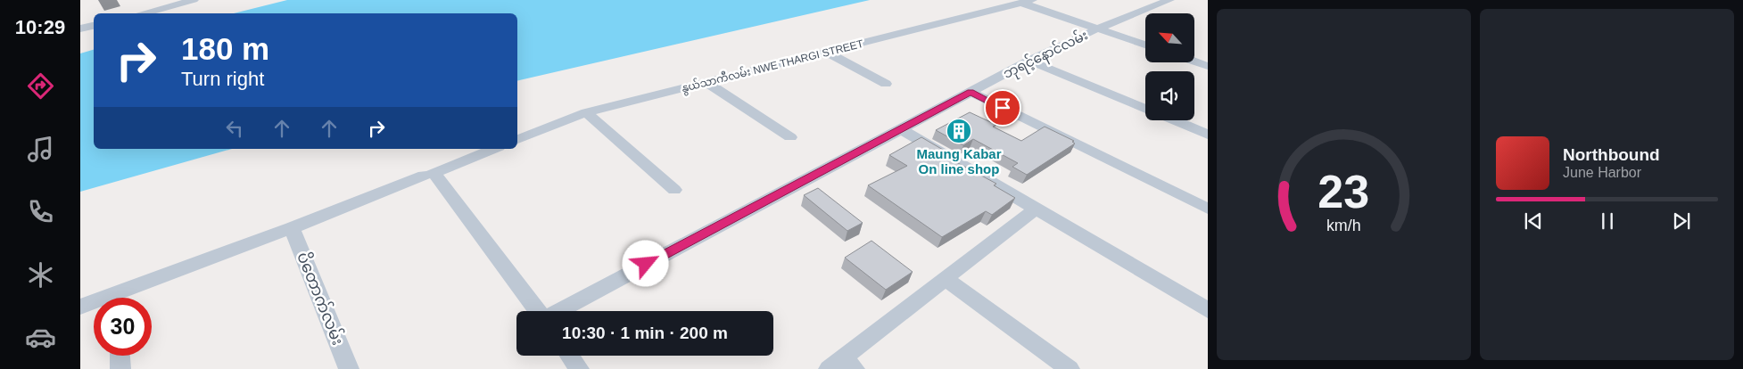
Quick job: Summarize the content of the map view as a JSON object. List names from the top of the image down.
{
  "streets": {
    "street": ["ဘုရင့်နောင်လမ်း", "နွယ်သာကီလမ်း NWE THARGI STREET", "ပိတောက်လမ်း"]
  },
  "places": {
    "building": ["Maung Kabar On line shop"]
  },
  "north": "top left",
  "page": {
    "tabs": "10:29",
    "turn": ["180 m", "Turn right"],
    "song": ["Northbound", "June Harbor"],
    "limit": "30",
    "trip": "10:30 · 1 min · 200 m",
    "gauge": ["23", "km/h"]
  }
}
